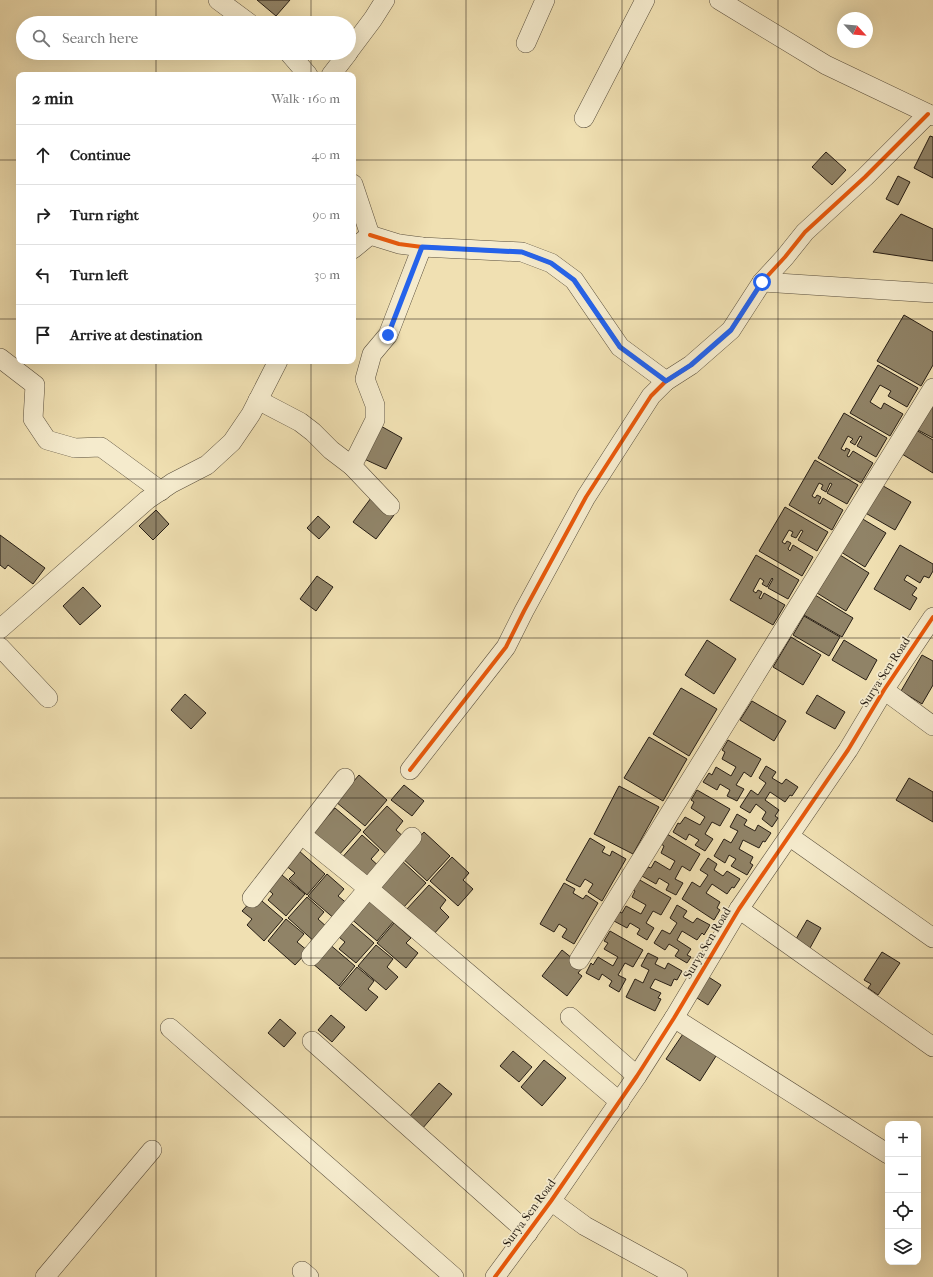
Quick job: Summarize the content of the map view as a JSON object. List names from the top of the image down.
{
  "streets": {
    "street": ["Surya Sen Road"]
  },
  "north": "bottom right",
  "page": {
    "search": "Search here",
    "heading": ["2 min", "Walk · 160 m"],
    "list": [
      ["Continue", "40 m"],
      ["Turn right", "90 m"],
      ["Turn left", "30 m"],
      "Arrive at destination"
    ],
    "map_buttons": ["+", "−"]
  }
}
